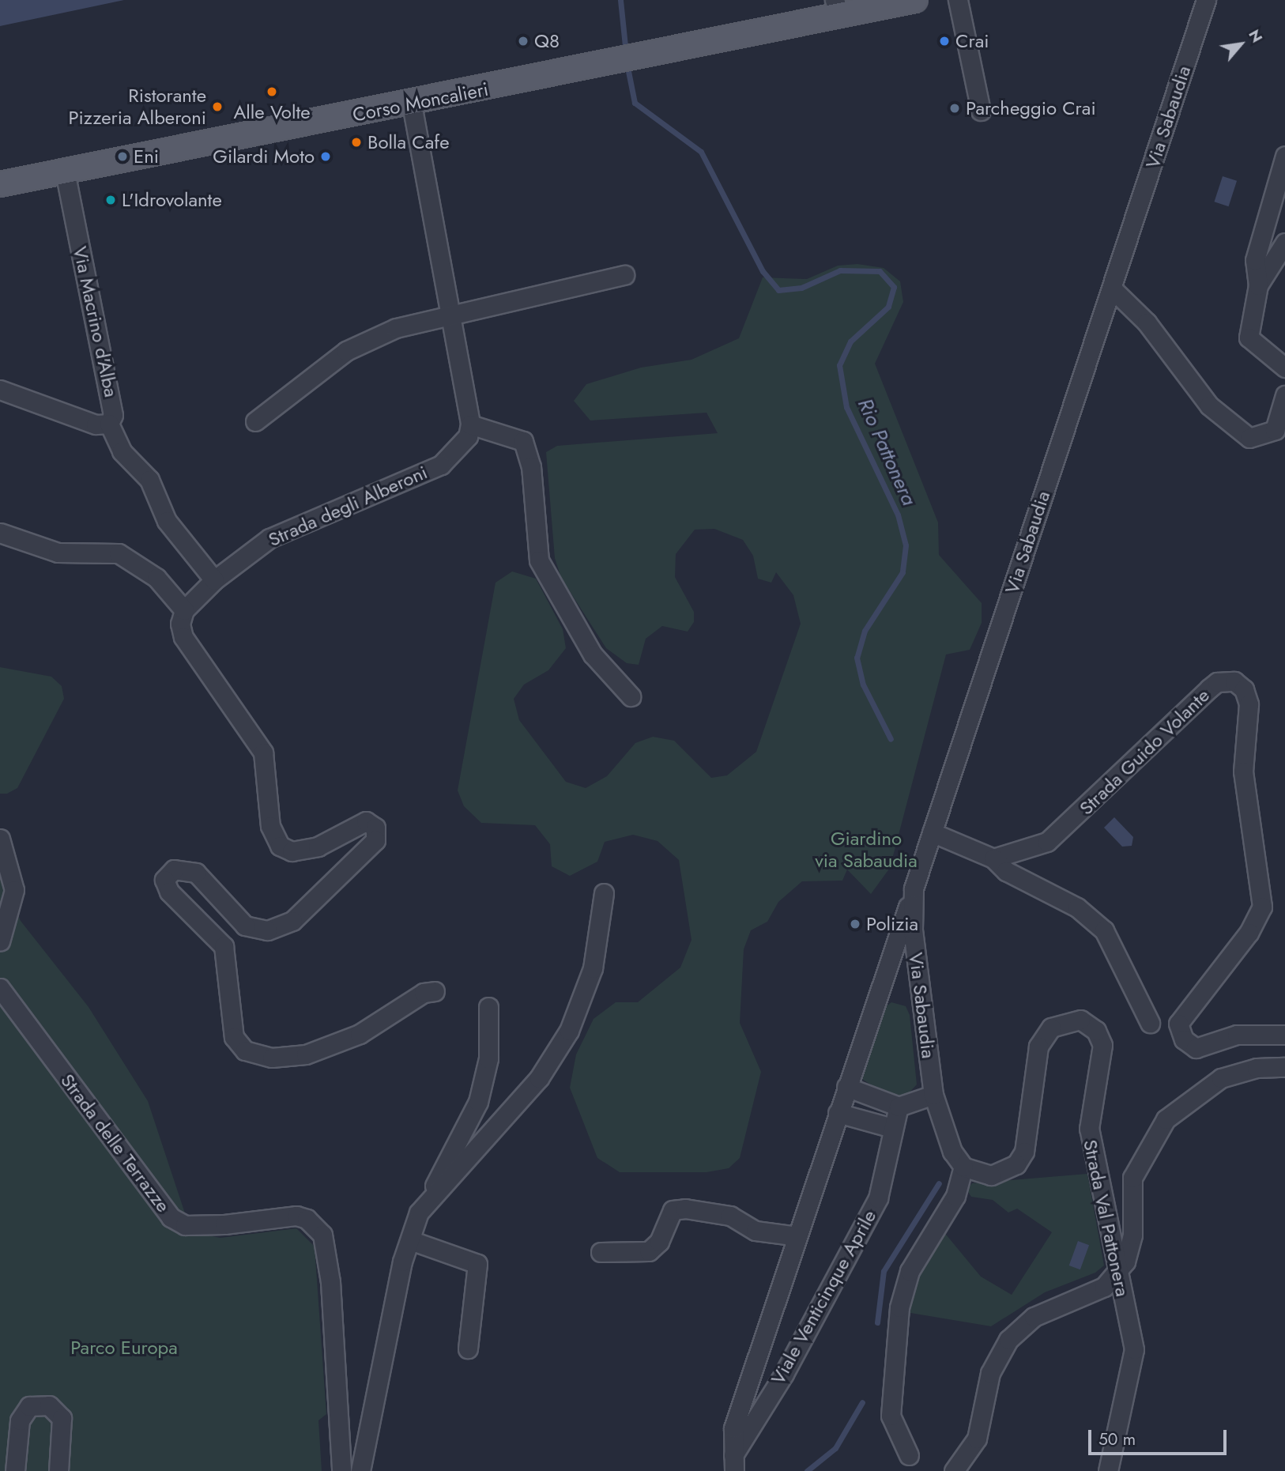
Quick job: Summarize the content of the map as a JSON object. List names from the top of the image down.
{
  "streets": {
    "main road": ["Corso Moncalieri"],
    "street": [
      "Via Sabaudia",
      "Via Macrino d'Alba",
      "Strada degli Alberoni",
      "Strada Guido Volante",
      "Strada delle Terrazze",
      "Strada Val Pattonera",
      "Viale Venticinque Aprile"
    ]
  },
  "crossings": [
    ["Corso Moncalieri", "Via Macrino d'Alba"],
    ["Via Sabaudia", "Viale Venticinque Aprile"]
  ],
  "water": ["Rio Pattonera"],
  "parks": ["Giardino via Sabaudia", "Parco Europa"],
  "places": [
    "Q8",
    "Crai",
    "Alle Volte",
    "Ristorante Pizzeria Alberoni",
    "Parcheggio Crai",
    "Bolla Cafe",
    "Eni",
    "Gilardi Moto",
    "L'Idrovolante",
    "Polizia"
  ],
  "scale_bar": "50 m",
  "north": "top right"
}
